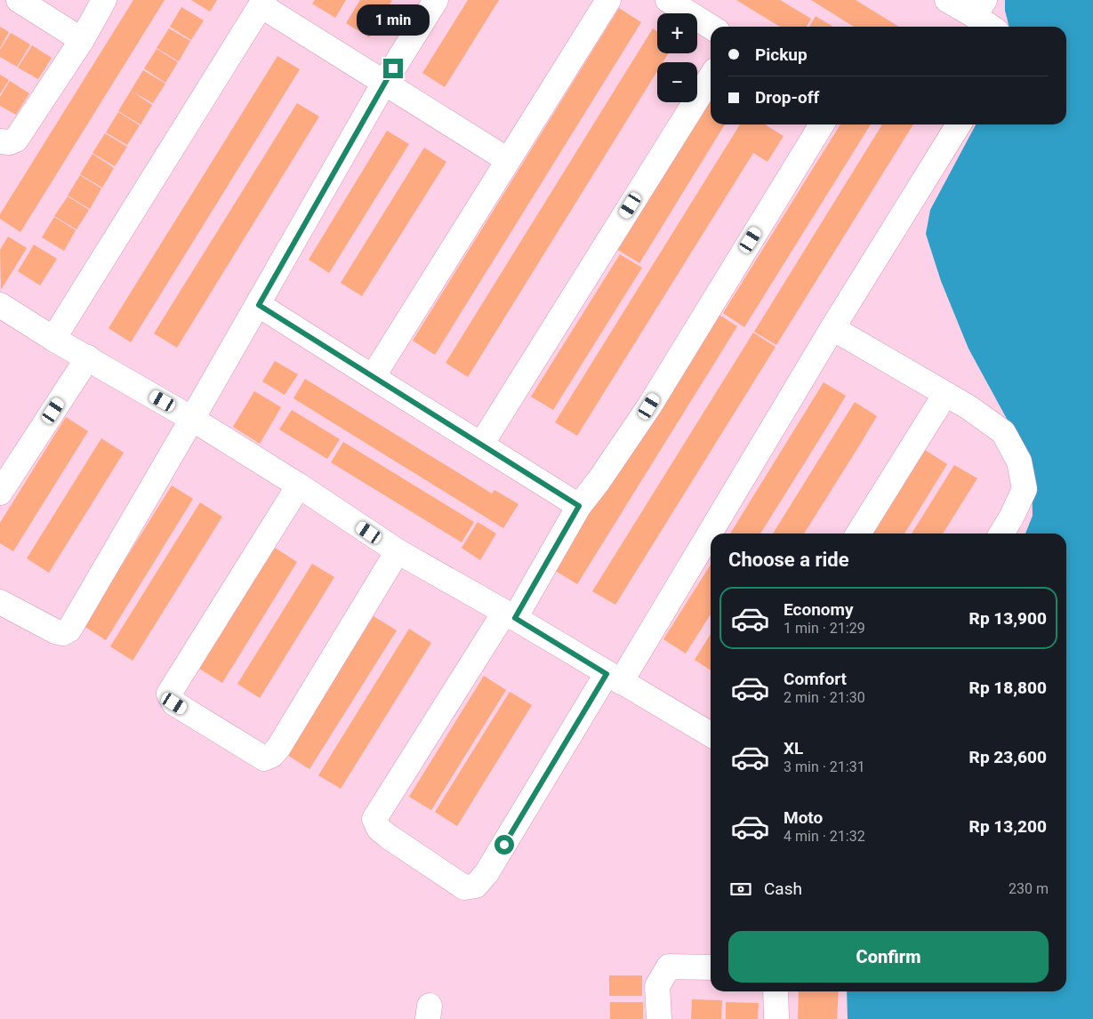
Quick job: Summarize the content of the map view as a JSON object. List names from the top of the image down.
{
  "page": {
    "bubble": "1 min",
    "map_buttons": ["+", "−"],
    "banner": ["Pickup", "Drop-off"],
    "heading": "Choose a ride",
    "list": [
      {
        "name": "Economy",
        "note": "1 min · 21:29",
        "value": "Rp 13,900"
      },
      {
        "name": "Comfort",
        "note": "2 min · 21:30",
        "value": "Rp 18,800"
      },
      {
        "name": "XL",
        "note": "3 min · 21:31",
        "value": "Rp 23,600"
      },
      {
        "name": "Moto",
        "note": "4 min · 21:32",
        "value": "Rp 13,200"
      }
    ],
    "pay": ["Cash", "230 m"],
    "buttons": "Confirm"
  }
}
